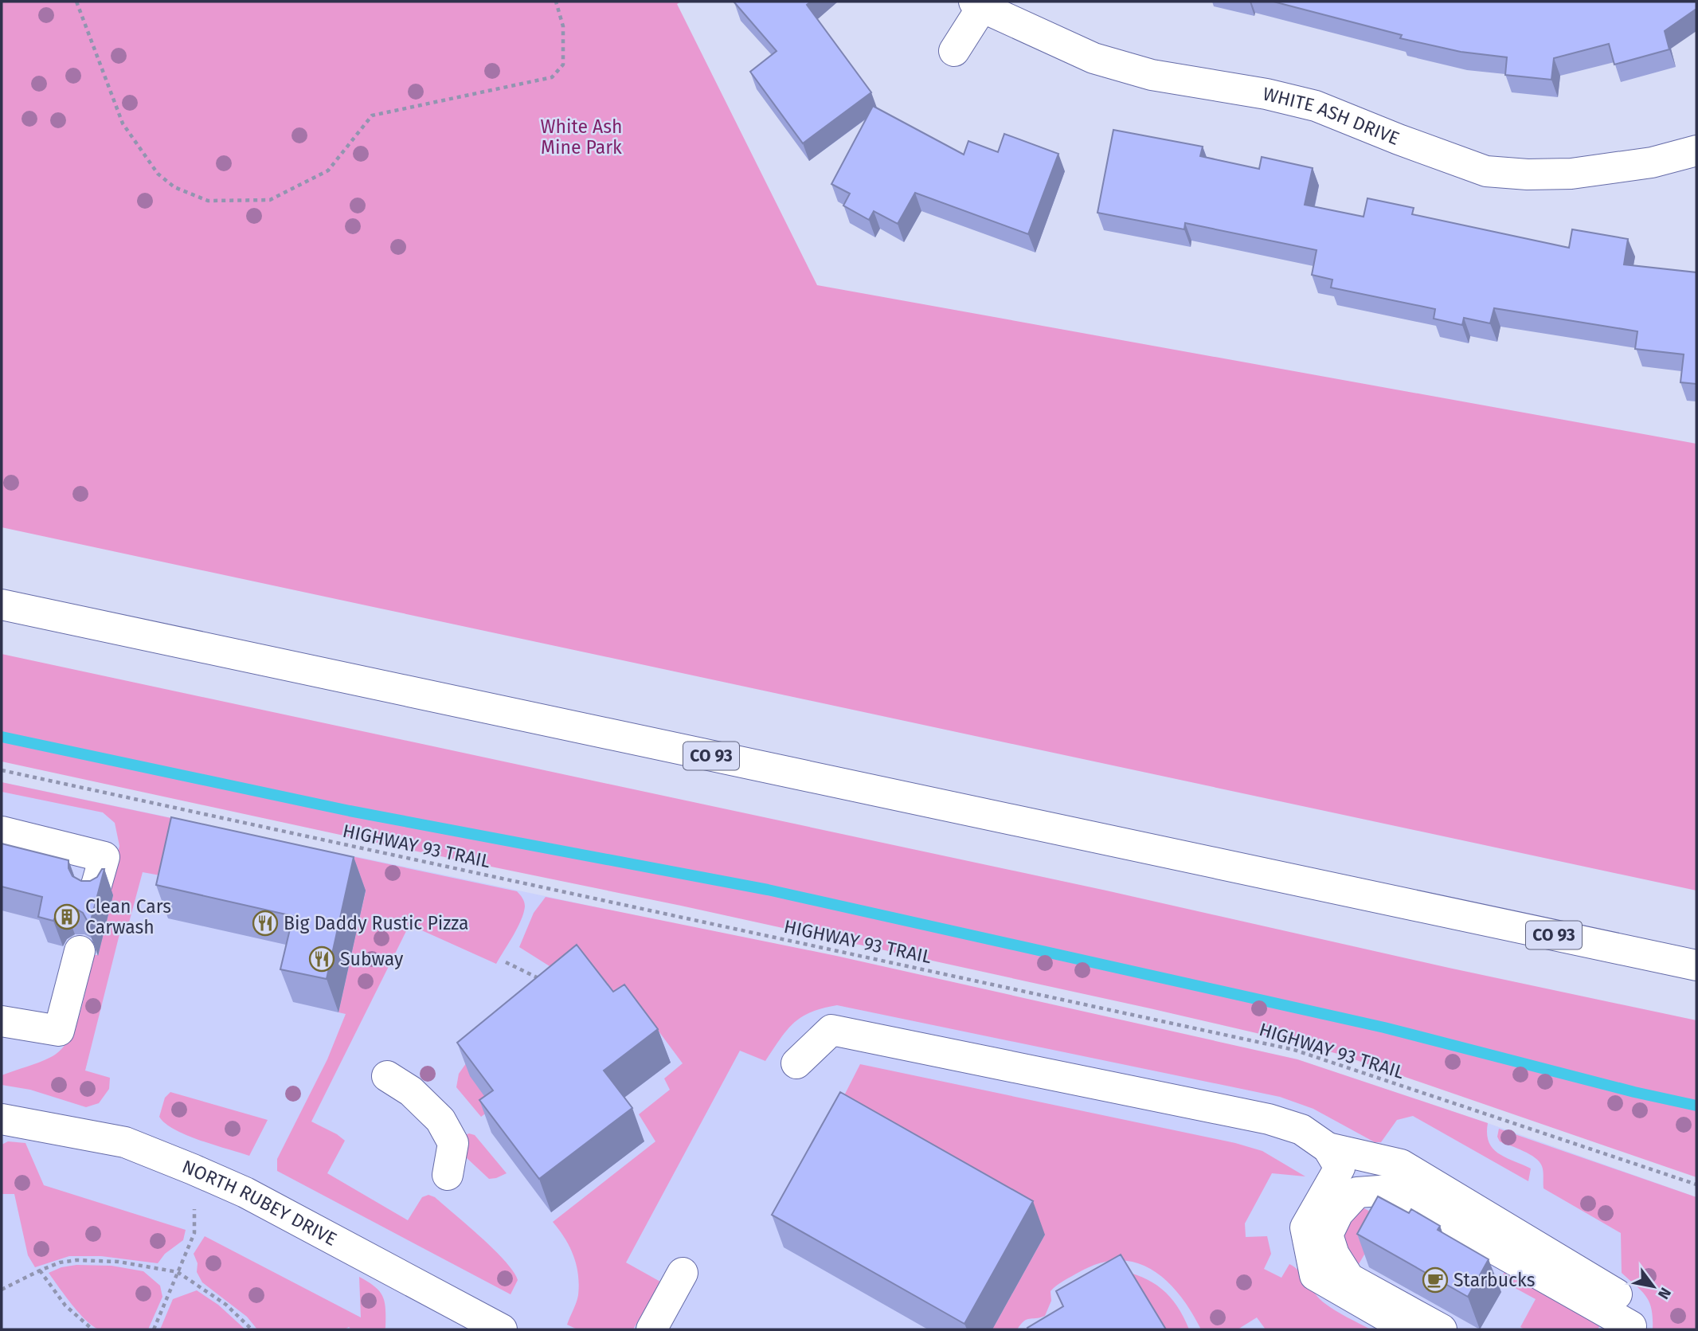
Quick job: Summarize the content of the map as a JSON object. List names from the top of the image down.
{
  "streets": {
    "main road": ["WHITE ASH DRIVE", "CO 93", "NORTH RUBEY DRIVE"],
    "path": ["HIGHWAY 93 TRAIL"]
  },
  "parks": ["White Ash Mine Park"],
  "places": {
    "building": ["Clean Cars Carwash"],
    "restaurant": ["Big Daddy Rustic Pizza", "Subway"],
    "cafe": ["Starbucks"]
  },
  "north": "bottom right"
}
